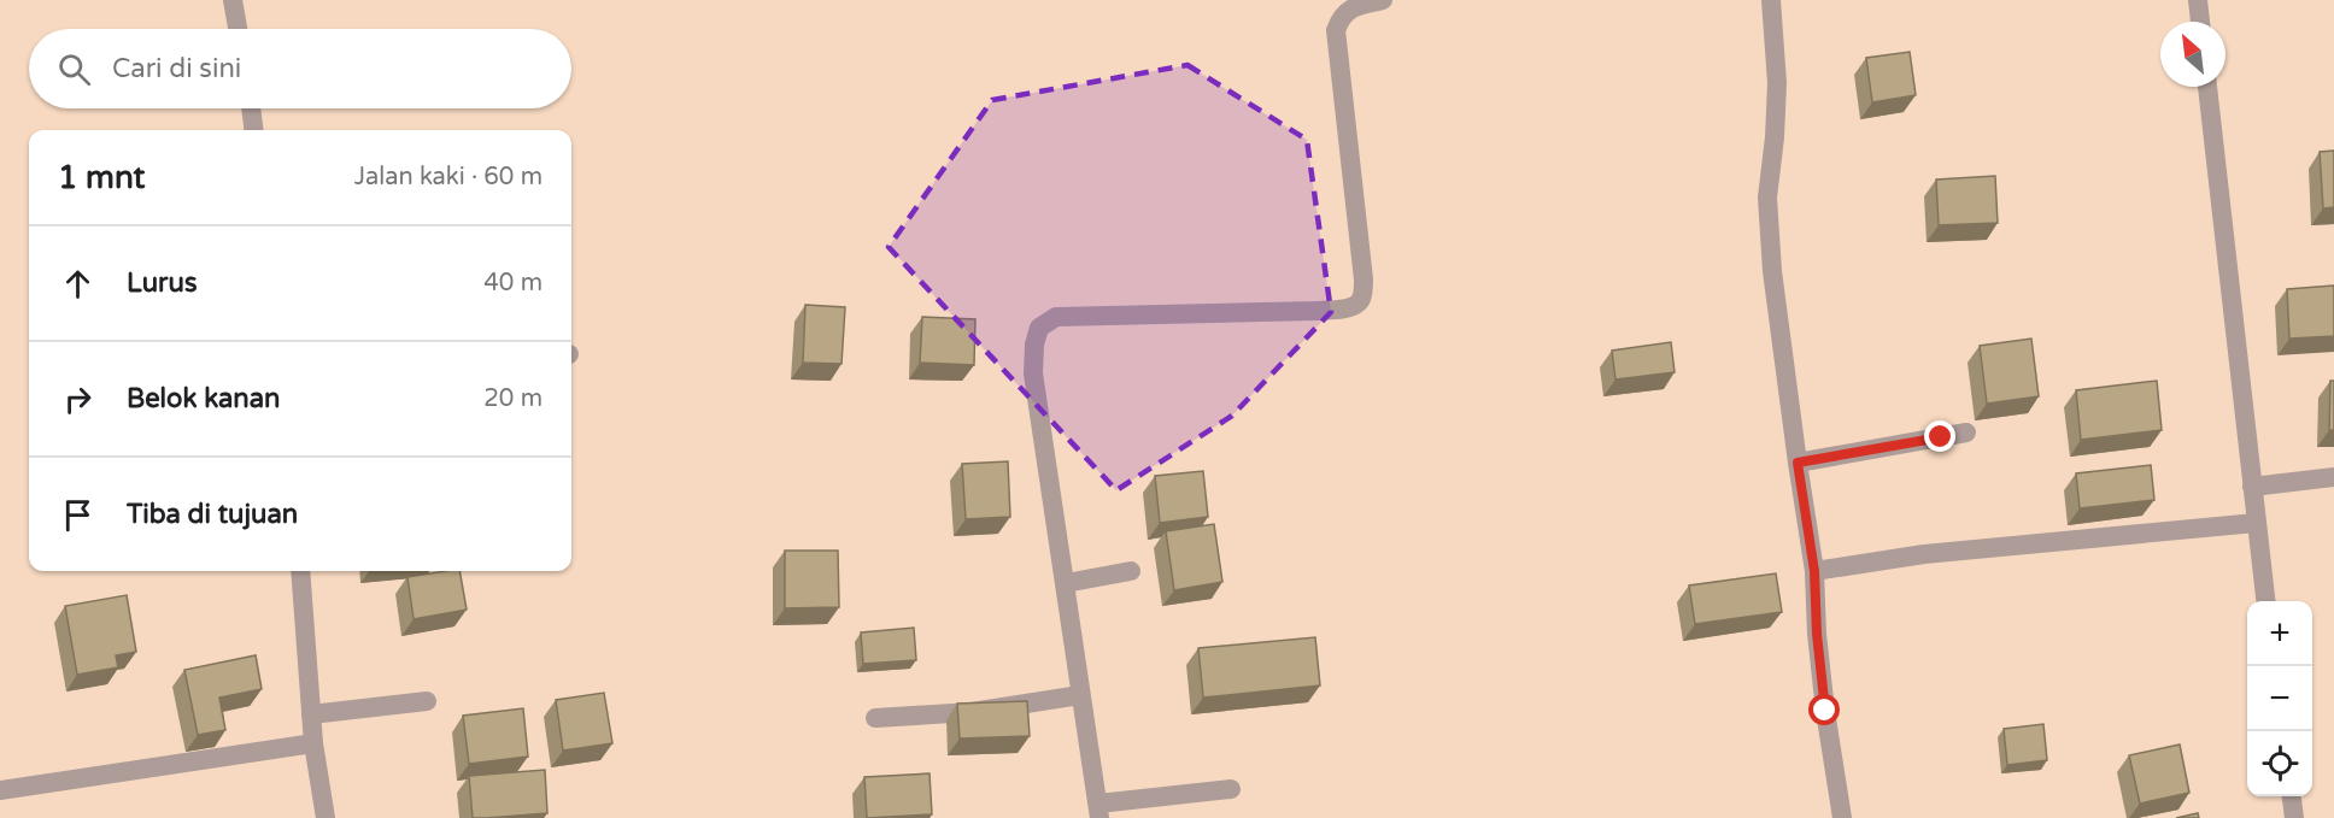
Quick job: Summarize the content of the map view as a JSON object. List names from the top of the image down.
{
  "north": "top left",
  "page": {
    "search": "Cari di sini",
    "heading": ["1 mnt", "Jalan kaki · 60 m"],
    "list": [
      ["Lurus", "40 m"],
      ["Belok kanan", "20 m"],
      "Tiba di tujuan"
    ],
    "map_buttons": ["+", "−"]
  }
}
